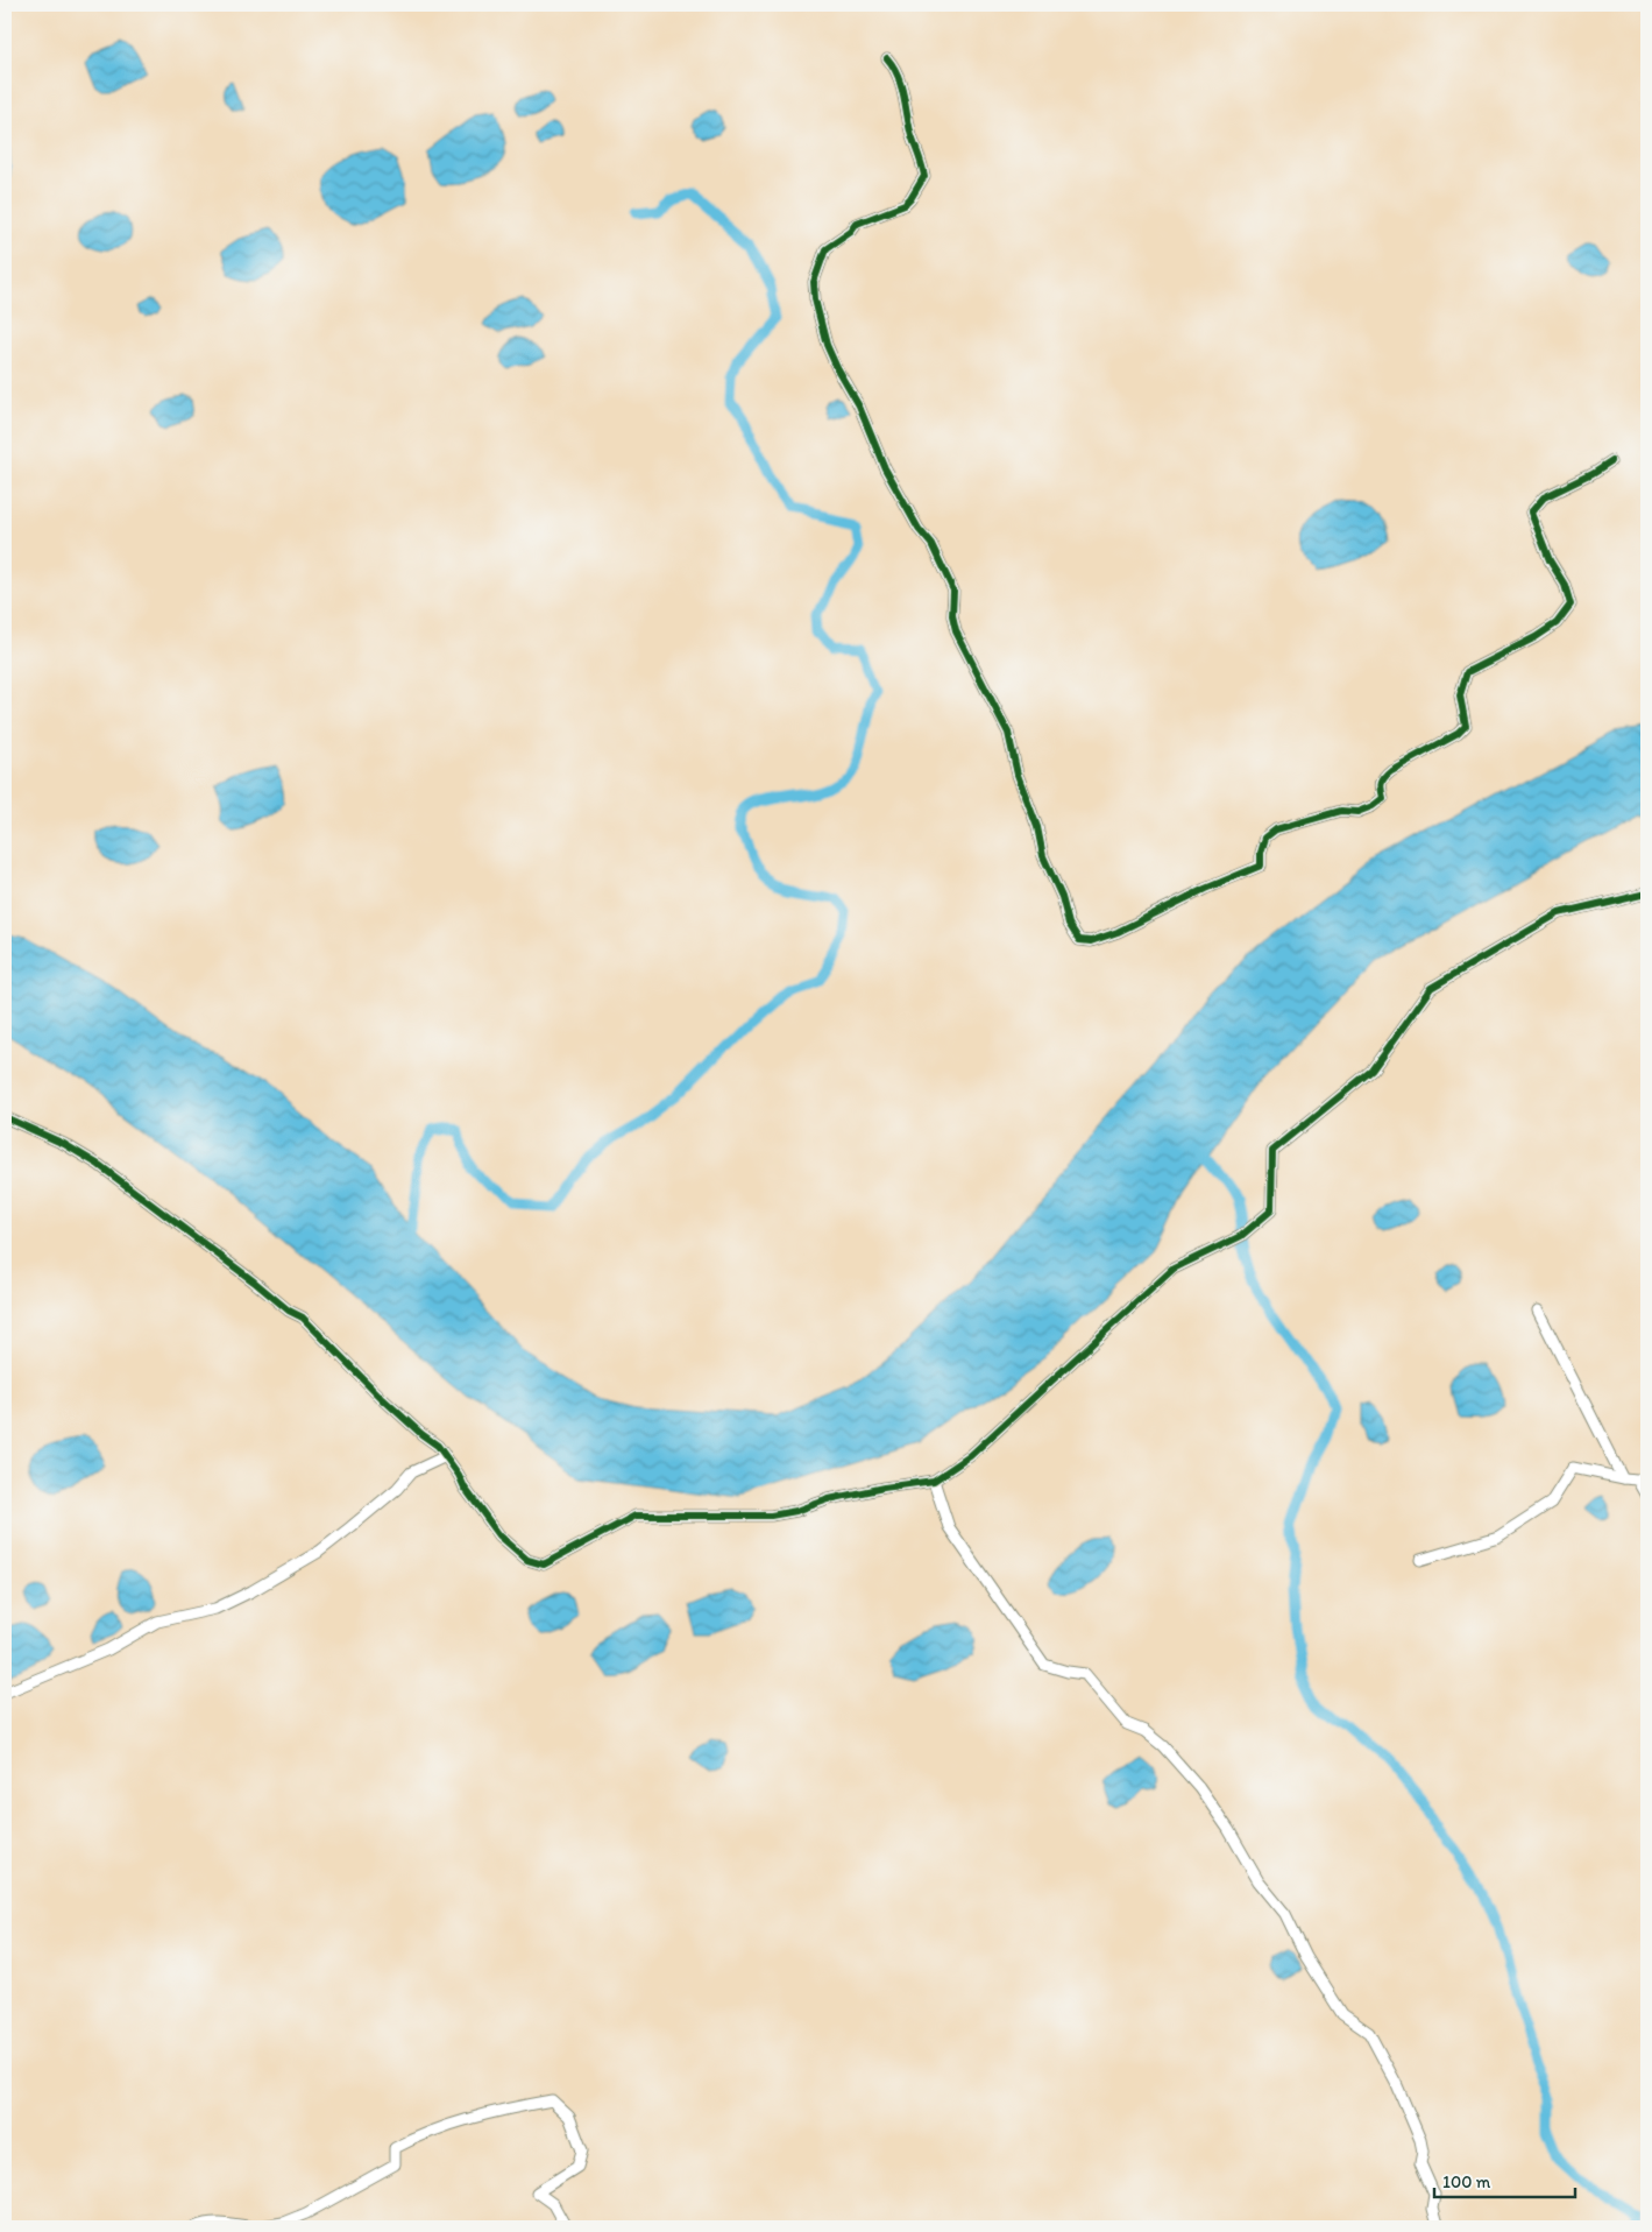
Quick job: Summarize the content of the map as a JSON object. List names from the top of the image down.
{
  "scale_bar": "100 m"
}
